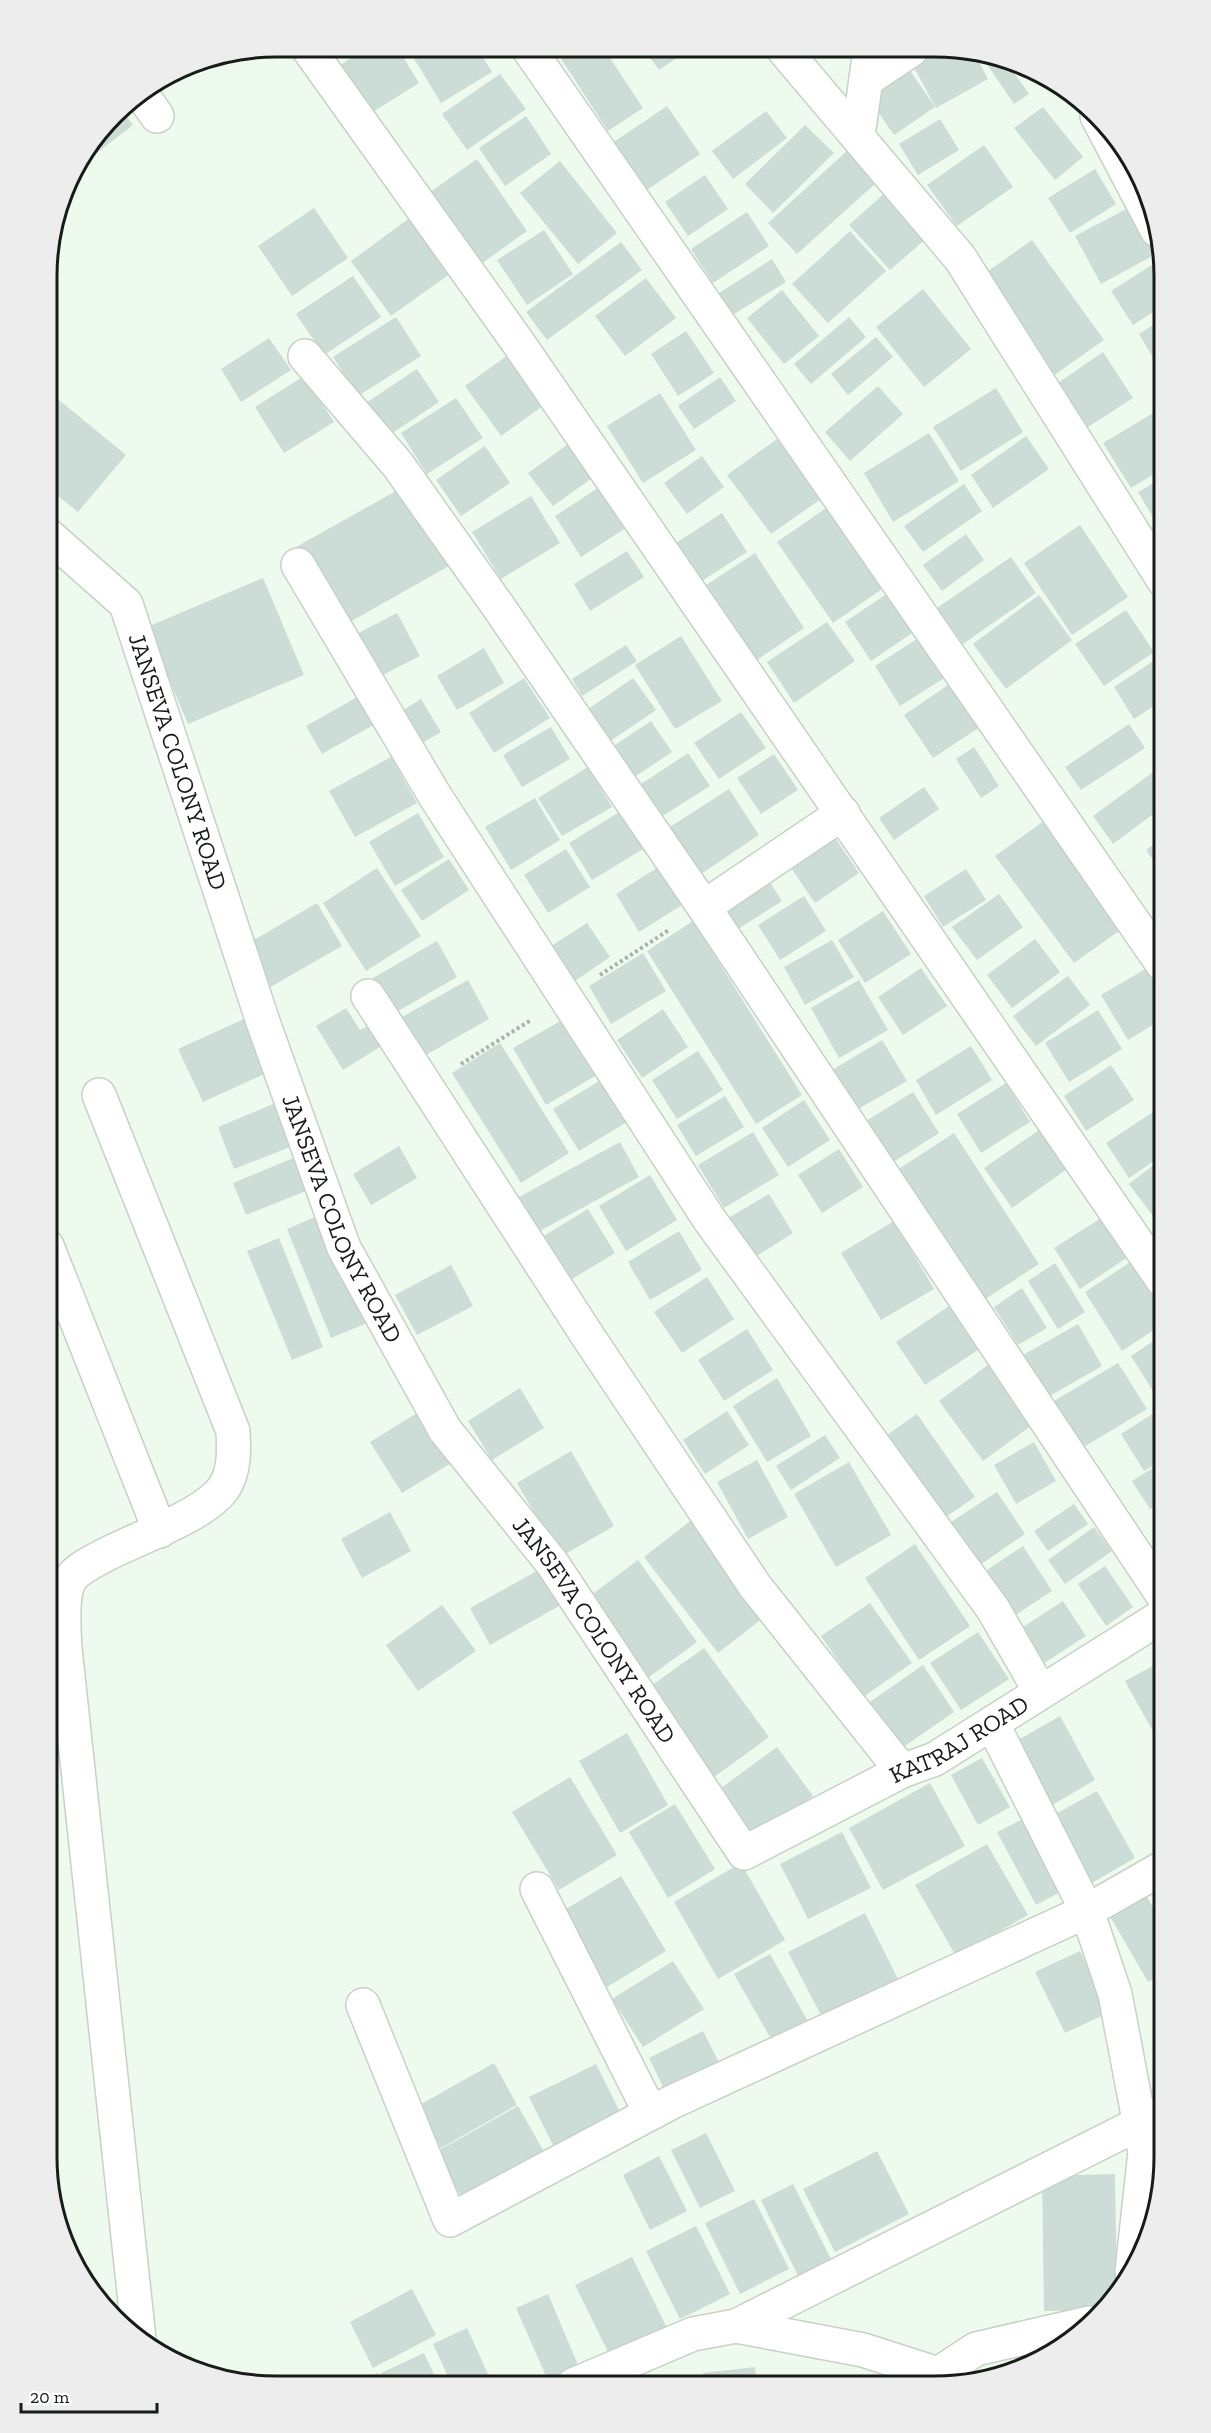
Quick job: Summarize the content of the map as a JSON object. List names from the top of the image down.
{
  "streets": {
    "street": ["JANSEVA COLONY ROAD", "KATRAJ ROAD"]
  },
  "crossings": [
    ["JANSEVA COLONY ROAD", "KATRAJ ROAD"]
  ],
  "scale_bar": "20 m"
}
